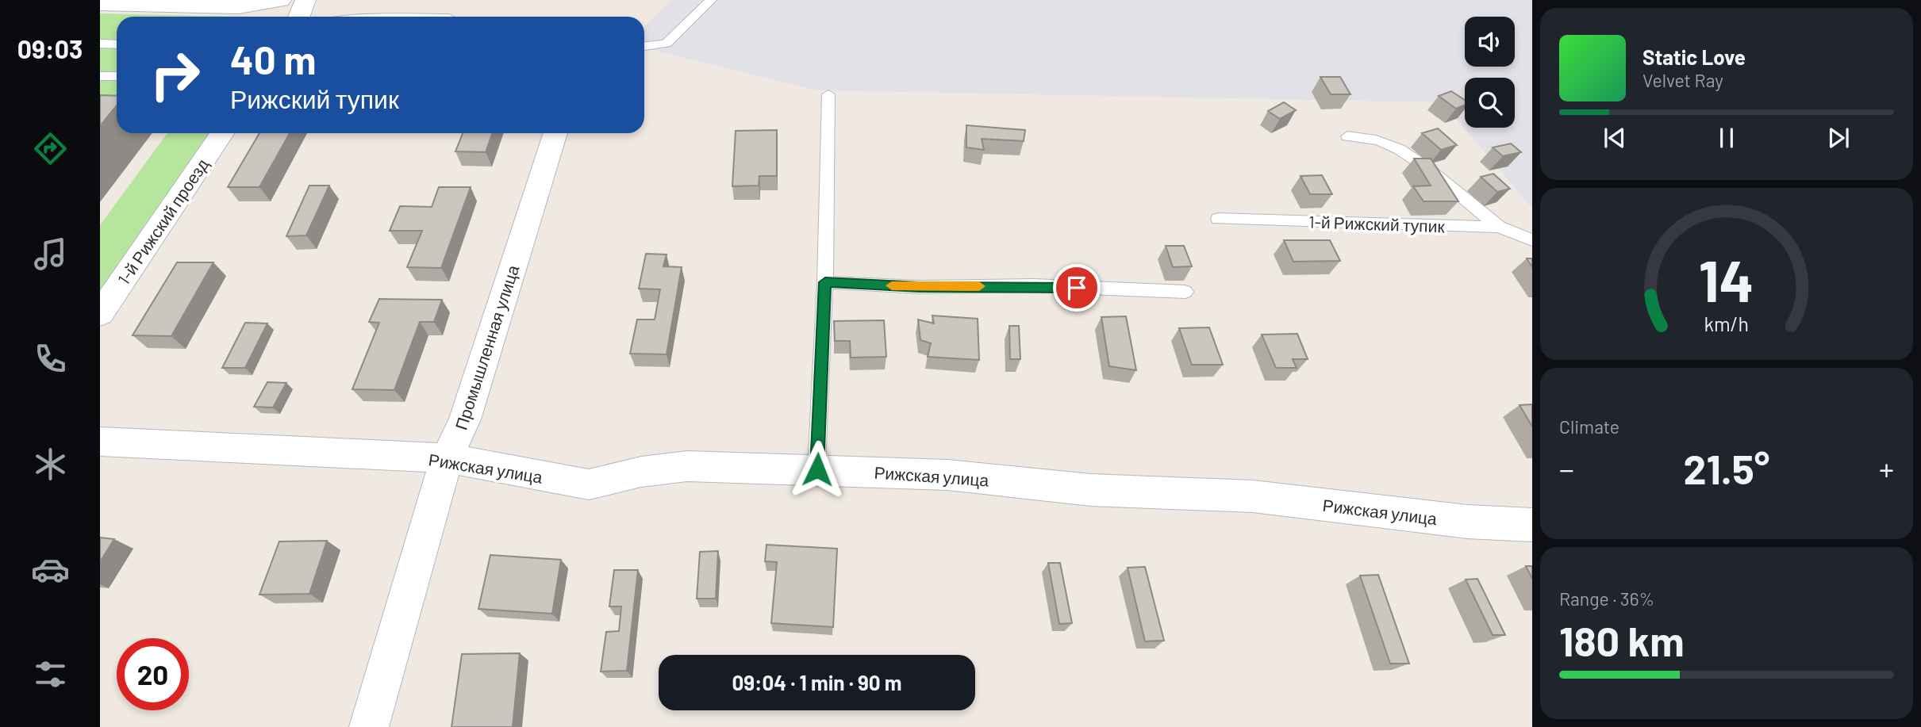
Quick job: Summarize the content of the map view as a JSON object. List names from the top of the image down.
{
  "streets": {
    "street": ["1-й Рижский проезд", "Промышленная улица", "Рижская улица"],
    "lane": ["1-й Рижский тупик"]
  },
  "crossings": [
    ["Промышленная улица", "Рижская улица"]
  ],
  "page": {
    "tabs": "09:03",
    "turn": ["40 m", "Рижский тупик"],
    "song": ["Static Love", "Velvet Ray"],
    "tile": [
      "Climate",
      ["Range · 36%", "180 km"]
    ],
    "heat": ["−", "21.5°", "+"],
    "limit": "20",
    "trip": "09:04 · 1 min · 90 m",
    "gauge": ["14", "km/h"]
  }
}
